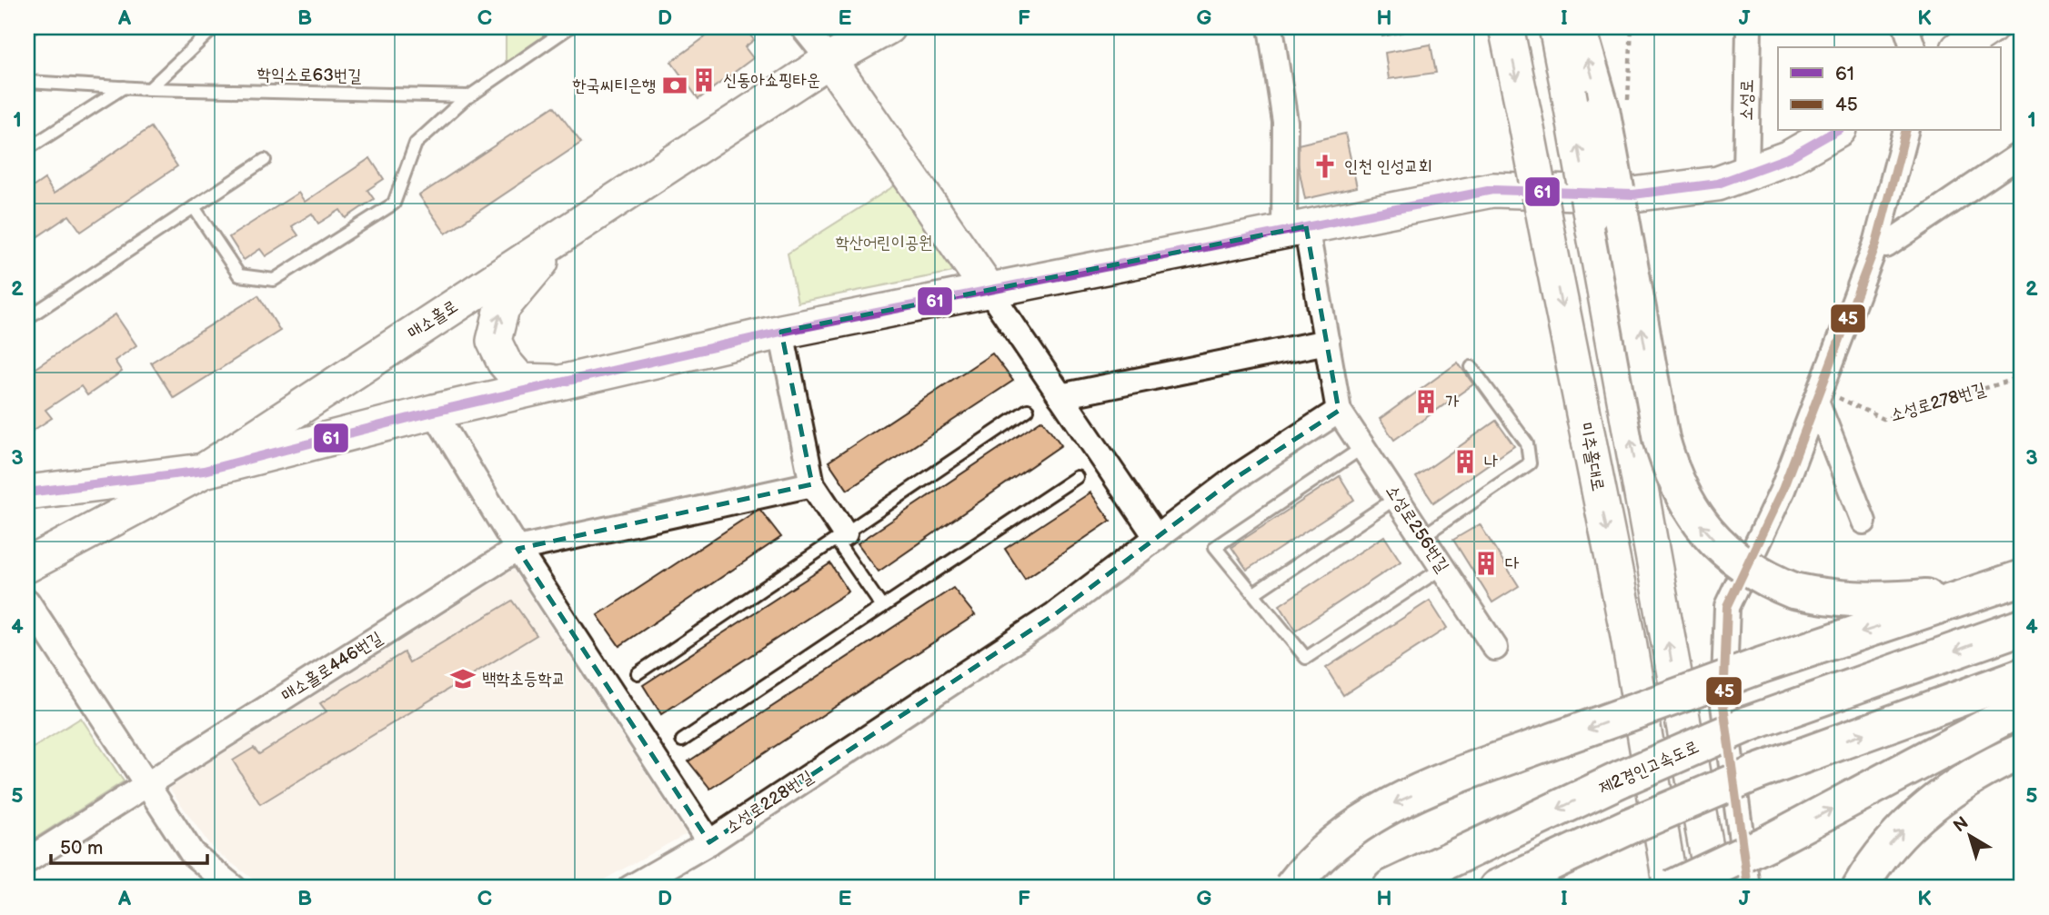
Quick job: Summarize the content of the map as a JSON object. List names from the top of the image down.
{
  "streets": {
    "highway": ["제2경인고속도로"],
    "main road": ["매소홀로", "미추홀대로"],
    "street": [
      "소성로",
      "소성로256번길",
      "매소홀로446번길",
      "소성로228번길"
    ],
    "lane": ["학익소로63번길"],
    "path": ["소성로278번길"]
  },
  "crossings": [
    ["매소홀로446번길", "소성로228번길"]
  ],
  "parks": ["학산어린이공원"],
  "places": {
    "building": [
      "신동아쇼핑타운",
      "가",
      "나",
      "다"
    ],
    "bank": ["한국씨티은행"],
    "church": ["인천 인성교회"],
    "school or university": ["백학초등학교"]
  },
  "lines": ["transit line 61", "transit line 45"],
  "legend": ["61", "45"],
  "scale_bar": "50 m",
  "north": "top left",
  "grid": {
    "columns": [
      "A",
      "B",
      "C",
      "D",
      "E",
      "F",
      "G",
      "H",
      "I",
      "J",
      "K"
    ],
    "rows": [
      "1",
      "2",
      "3",
      "4",
      "5"
    ]
  }
}
